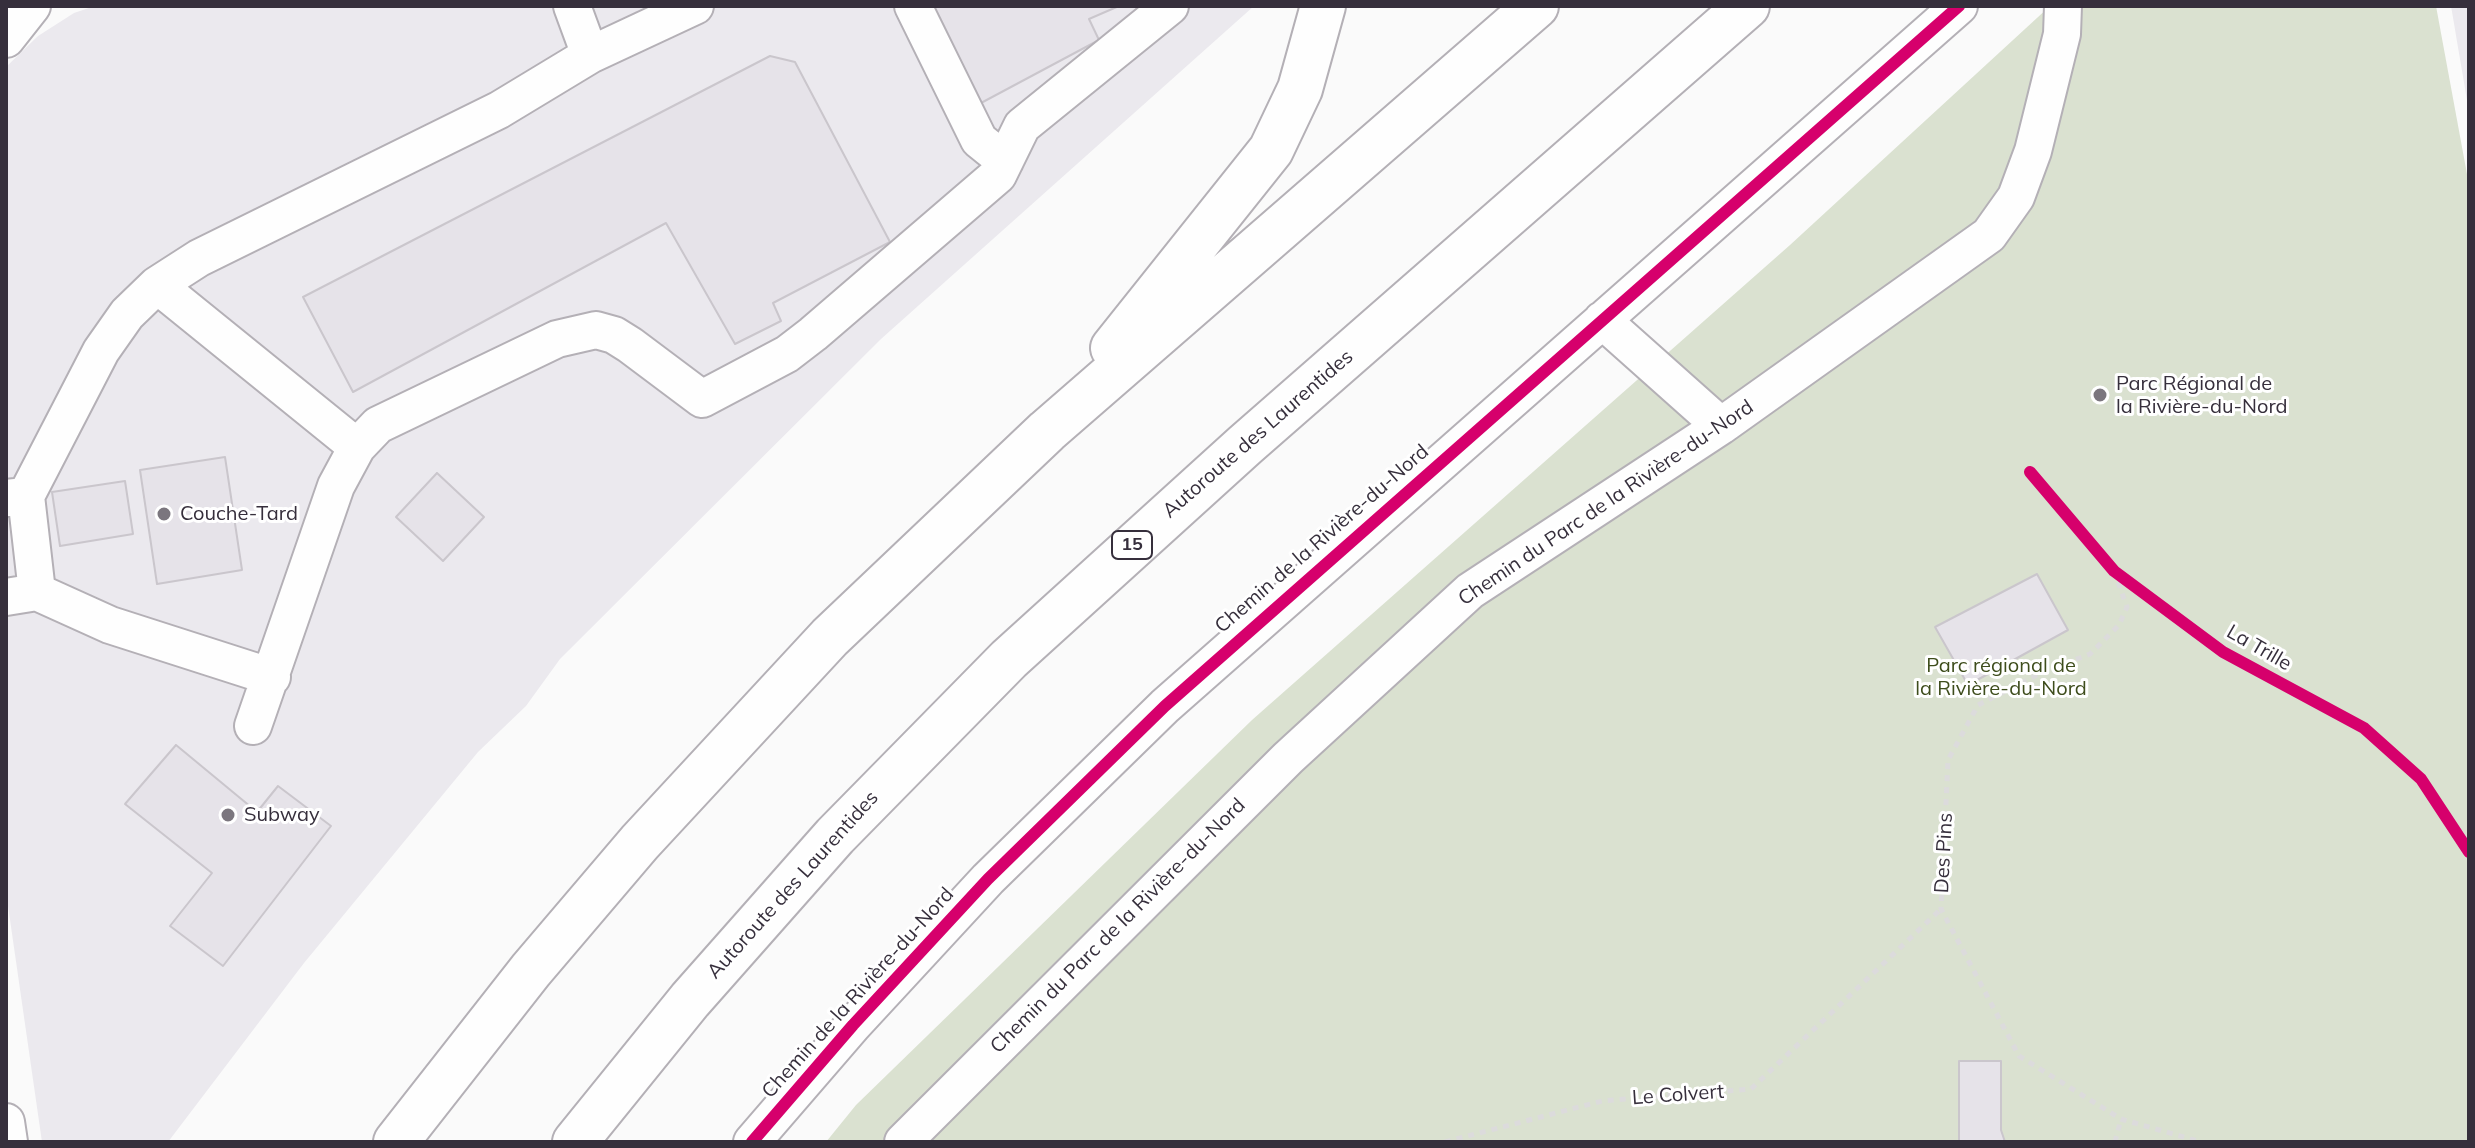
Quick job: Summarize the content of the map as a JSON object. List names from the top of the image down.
{
  "streets": {
    "highway": ["Autoroute des Laurentides", "15"],
    "street": ["Chemin du Parc de la Rivière-du-Nord", "Chemin de la Rivière-du-Nord"],
    "path": ["Des Pins", "Le Colvert"],
    "cycle path": ["La Trille"]
  },
  "crossings": [
    ["Des Pins", "Le Colvert"]
  ],
  "parks": ["Parc régional de la Rivière-du-Nord"],
  "places": ["Parc Régional de la Rivière-du-Nord", "Couche-Tard", "Subway"]
}
